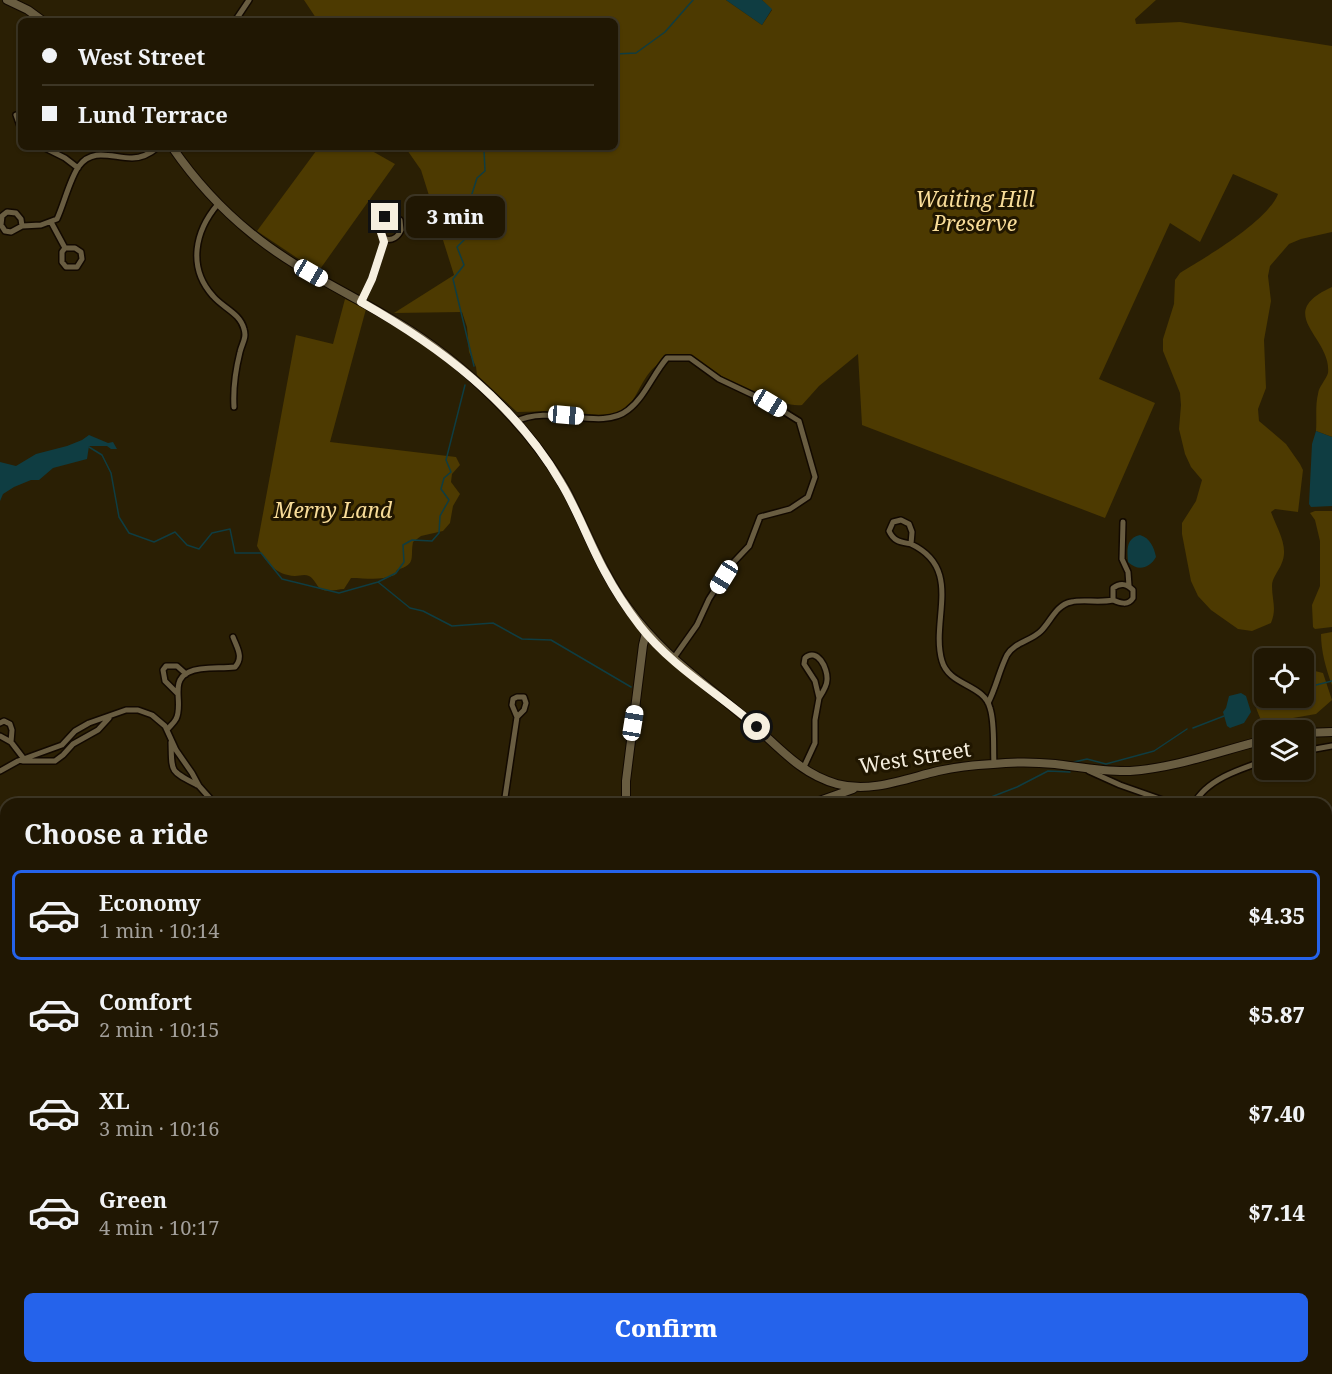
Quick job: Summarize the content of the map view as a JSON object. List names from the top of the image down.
{
  "streets": {
    "main road": ["West Street"]
  },
  "parks": ["Waiting Hill Preserve", "Merny Land"],
  "page": {
    "banner": ["West Street", "Lund Terrace"],
    "bubble": "3 min",
    "heading": "Choose a ride",
    "list": [
      {
        "name": "Economy",
        "note": "1 min · 10:14",
        "value": "$4.35"
      },
      {
        "name": "Comfort",
        "note": "2 min · 10:15",
        "value": "$5.87"
      },
      {
        "name": "XL",
        "note": "3 min · 10:16",
        "value": "$7.40"
      },
      {
        "name": "Green",
        "note": "4 min · 10:17",
        "value": "$7.14"
      }
    ],
    "buttons": "Confirm"
  }
}
